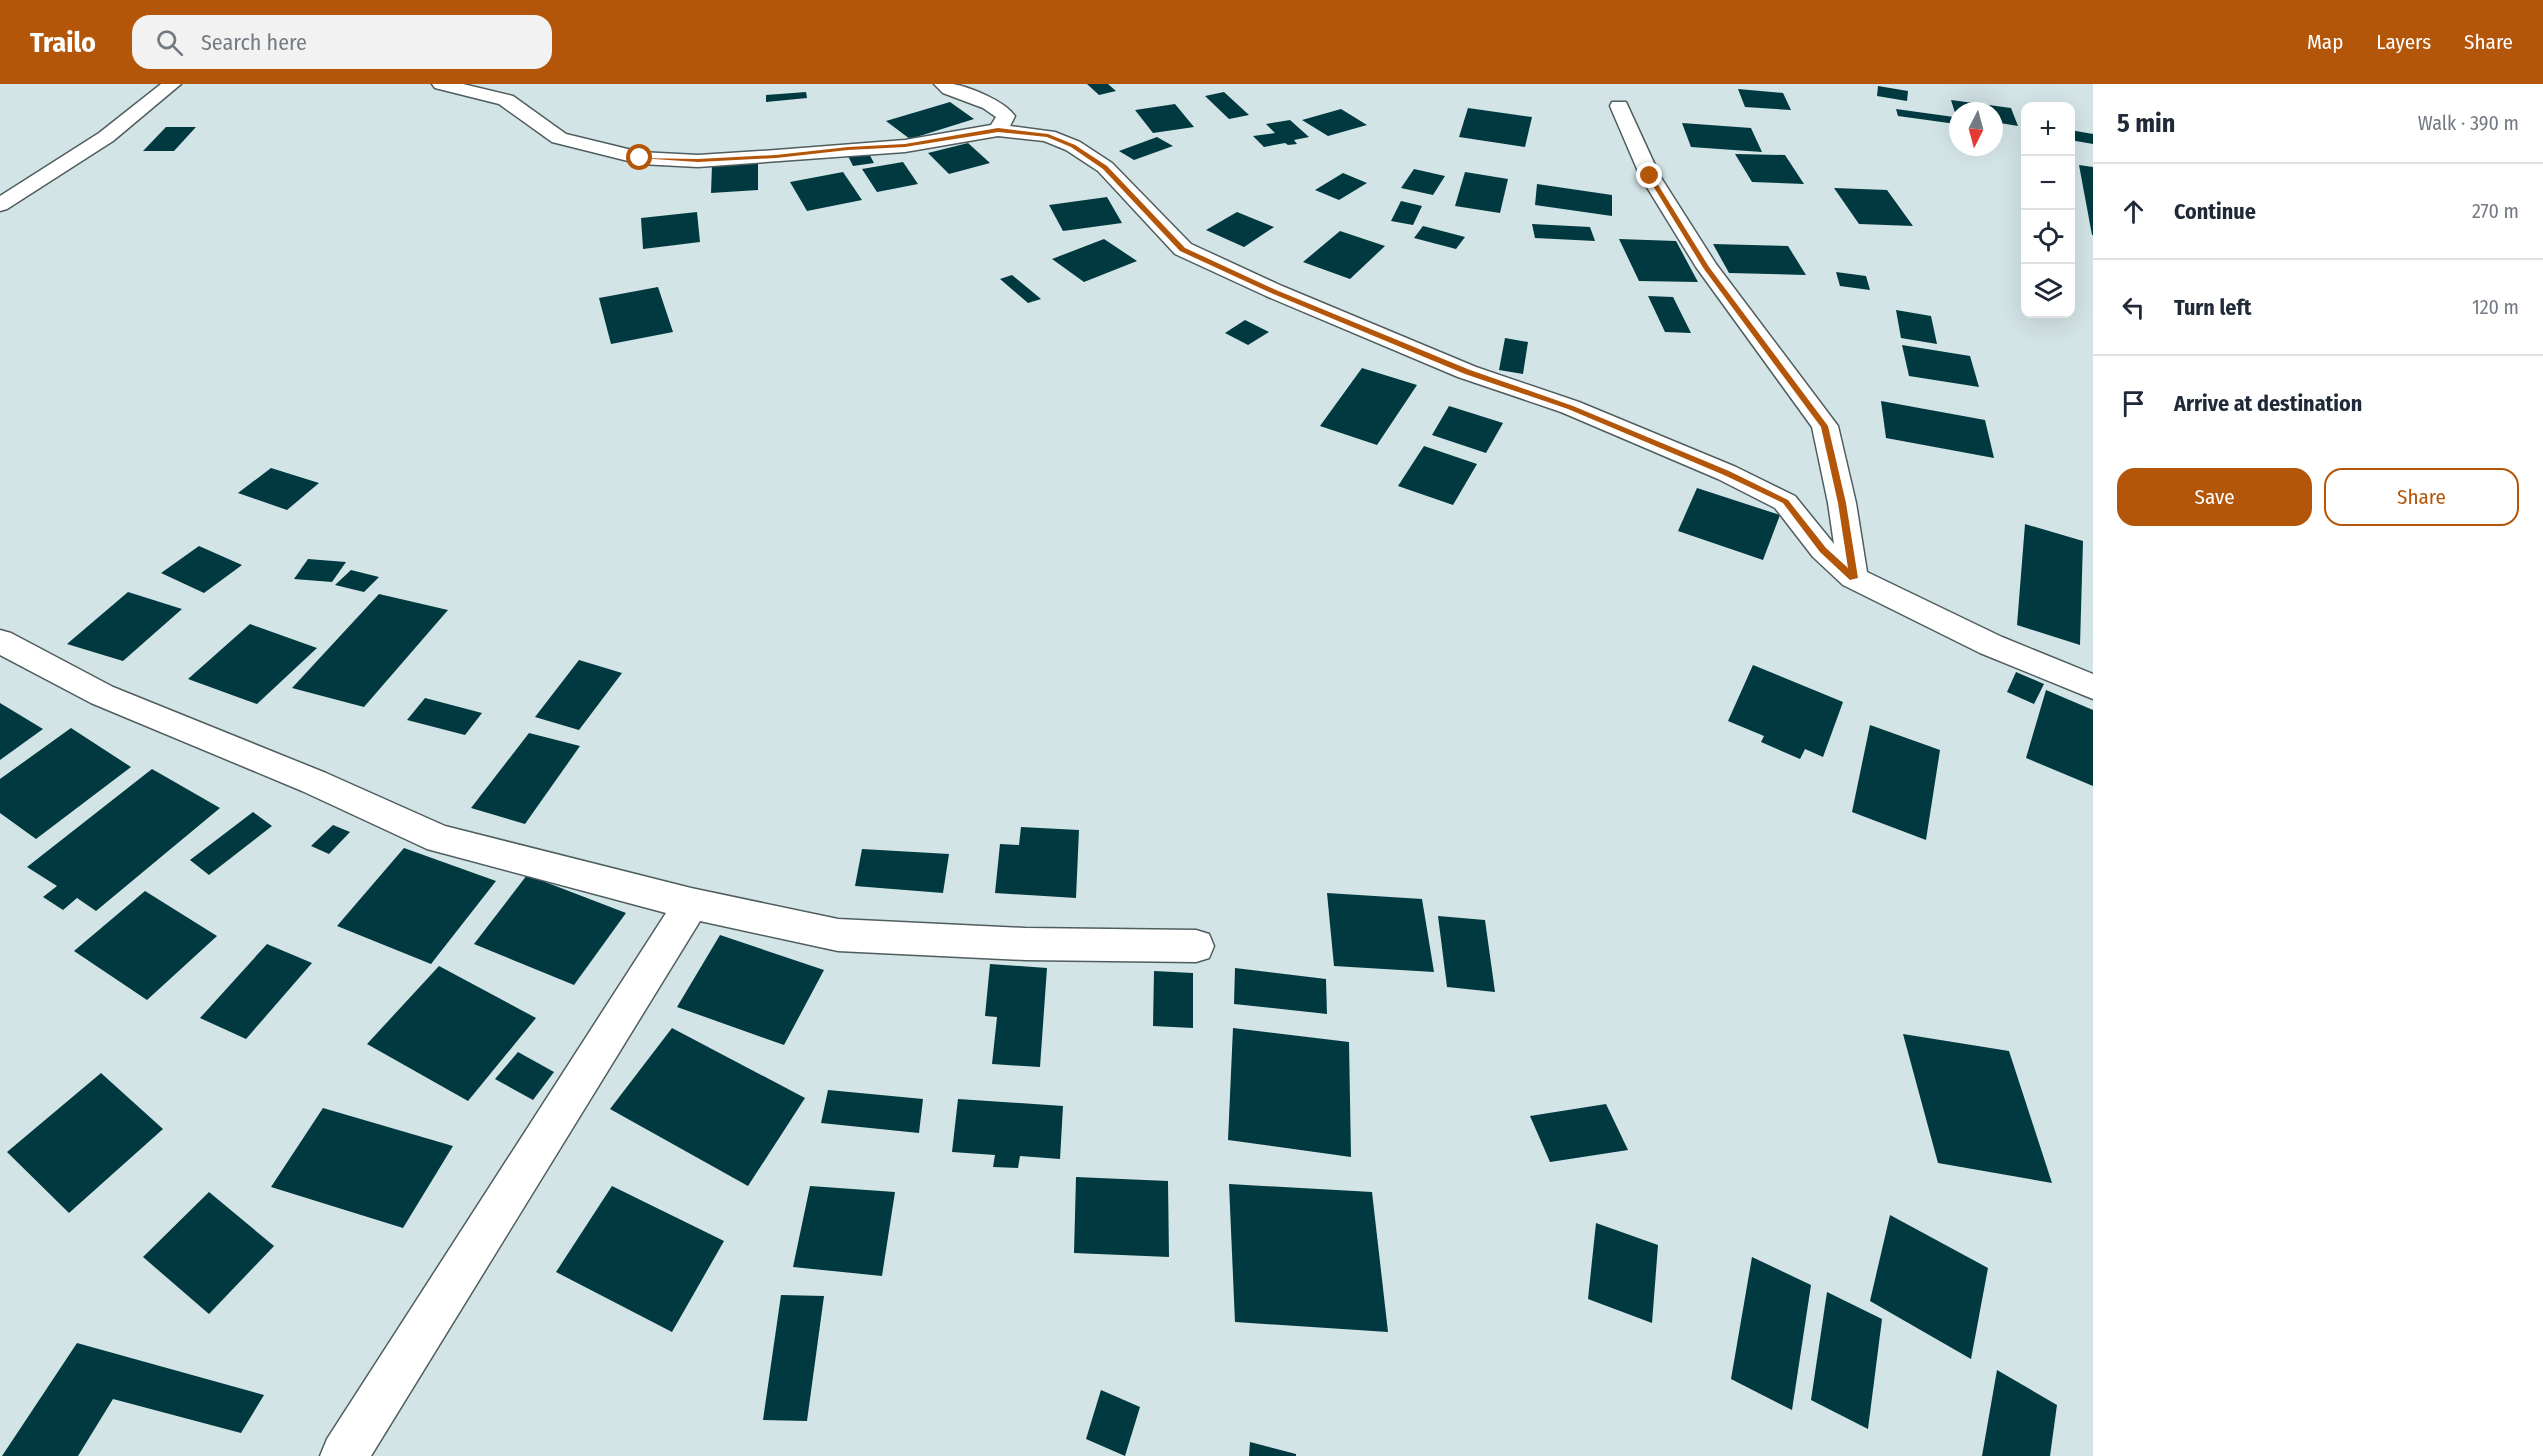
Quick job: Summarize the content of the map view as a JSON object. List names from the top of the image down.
{
  "north": "bottom",
  "page": {
    "header": "Trailo",
    "search": "Search here",
    "nav": ["Map", "Layers", "Share"],
    "heading": ["5 min", "Walk · 390 m"],
    "map_buttons": ["+", "−"],
    "list": [
      ["Continue", "270 m"],
      ["Turn left", "120 m"],
      "Arrive at destination"
    ],
    "buttons": ["Save", "Share"]
  }
}
